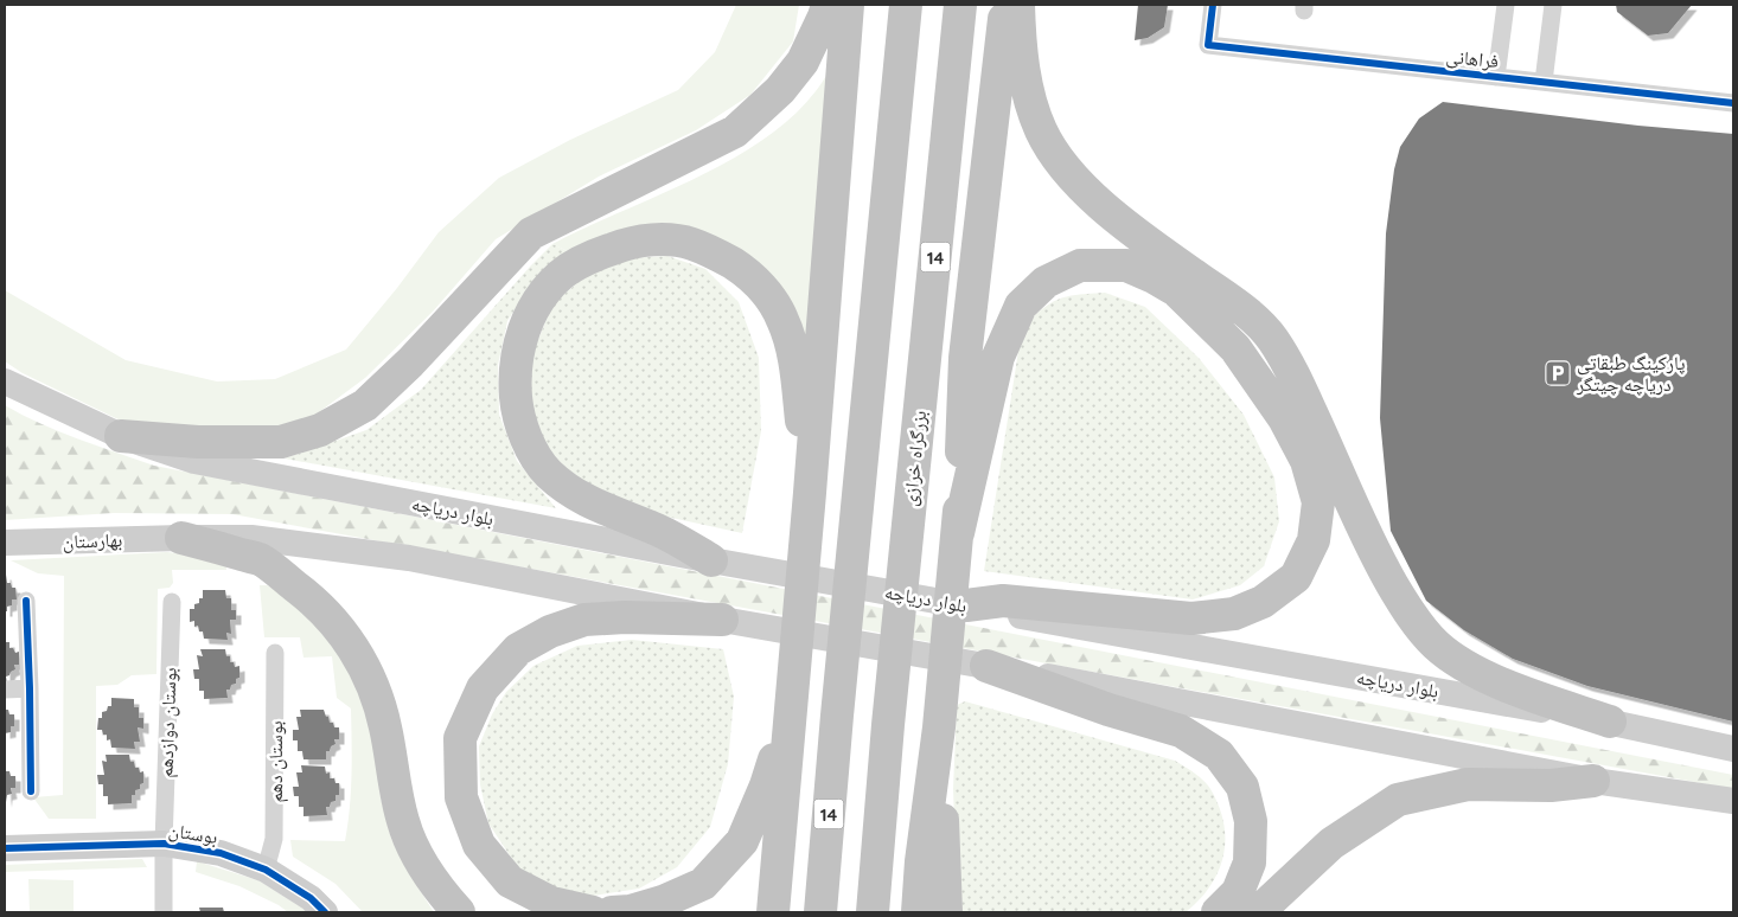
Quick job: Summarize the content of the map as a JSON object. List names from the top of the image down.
{
  "streets": {
    "highway": ["14", "بزرگراه خرازی"],
    "main road": ["بلوار دریاچه", "بهارستان", "بوستان"],
    "street": ["فراهانی", "بوستان دوازدهم", "بوستان دهم"]
  },
  "crossings": [
    ["بوستان دوازدهم", "بوستان"],
    ["بوستان دهم", "بوستان"]
  ],
  "places": {
    "parking": ["پارکینگ طبقاتی دریاچه چیتگر"]
  }
}
